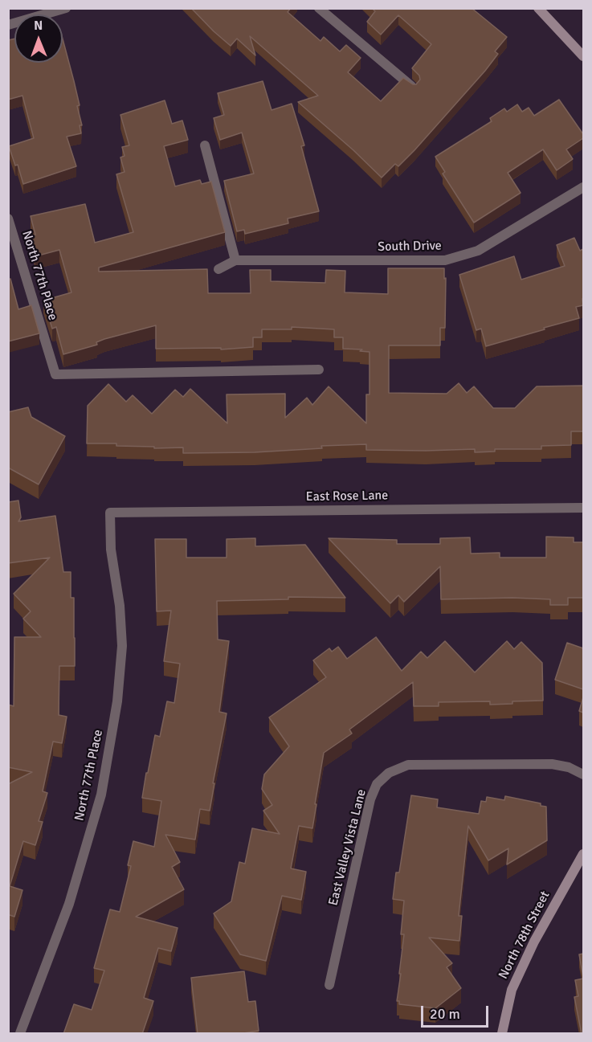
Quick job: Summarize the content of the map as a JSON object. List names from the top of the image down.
{
  "streets": {
    "street": [
      "South Drive",
      "North 77th Place",
      "East Rose Lane",
      "East Valley Vista Lane",
      "North 78th Street"
    ]
  },
  "crossings": [
    ["North 77th Place", "East Rose Lane"]
  ],
  "scale_bar": "20 m",
  "north": "top"
}
